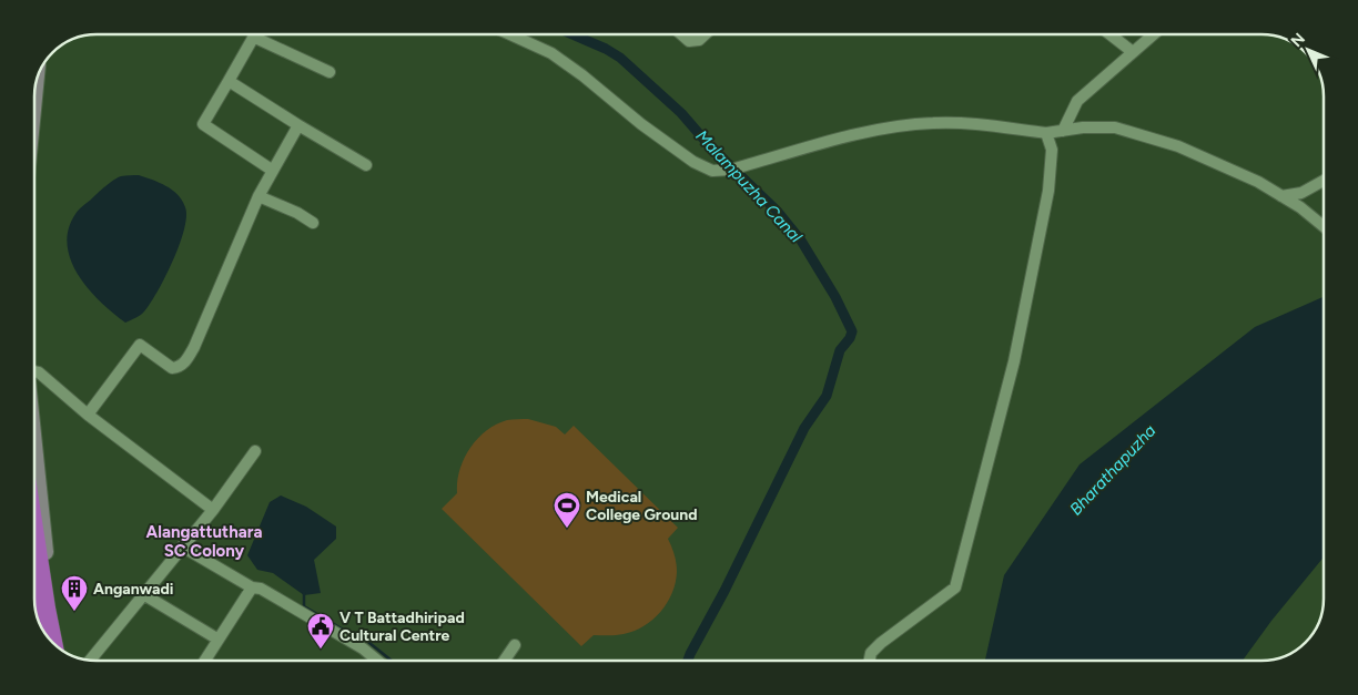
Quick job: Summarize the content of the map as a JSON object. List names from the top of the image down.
{
  "districts": ["Alangattuthara SC Colony"],
  "water": ["Malampuzha Canal", "Bharathapuzha"],
  "places": {
    "sports": ["Medical College Ground"],
    "building": ["Anganwadi"],
    "public building": ["V T Battadhiripad Cultural Centre"]
  },
  "north": "top left"
}
